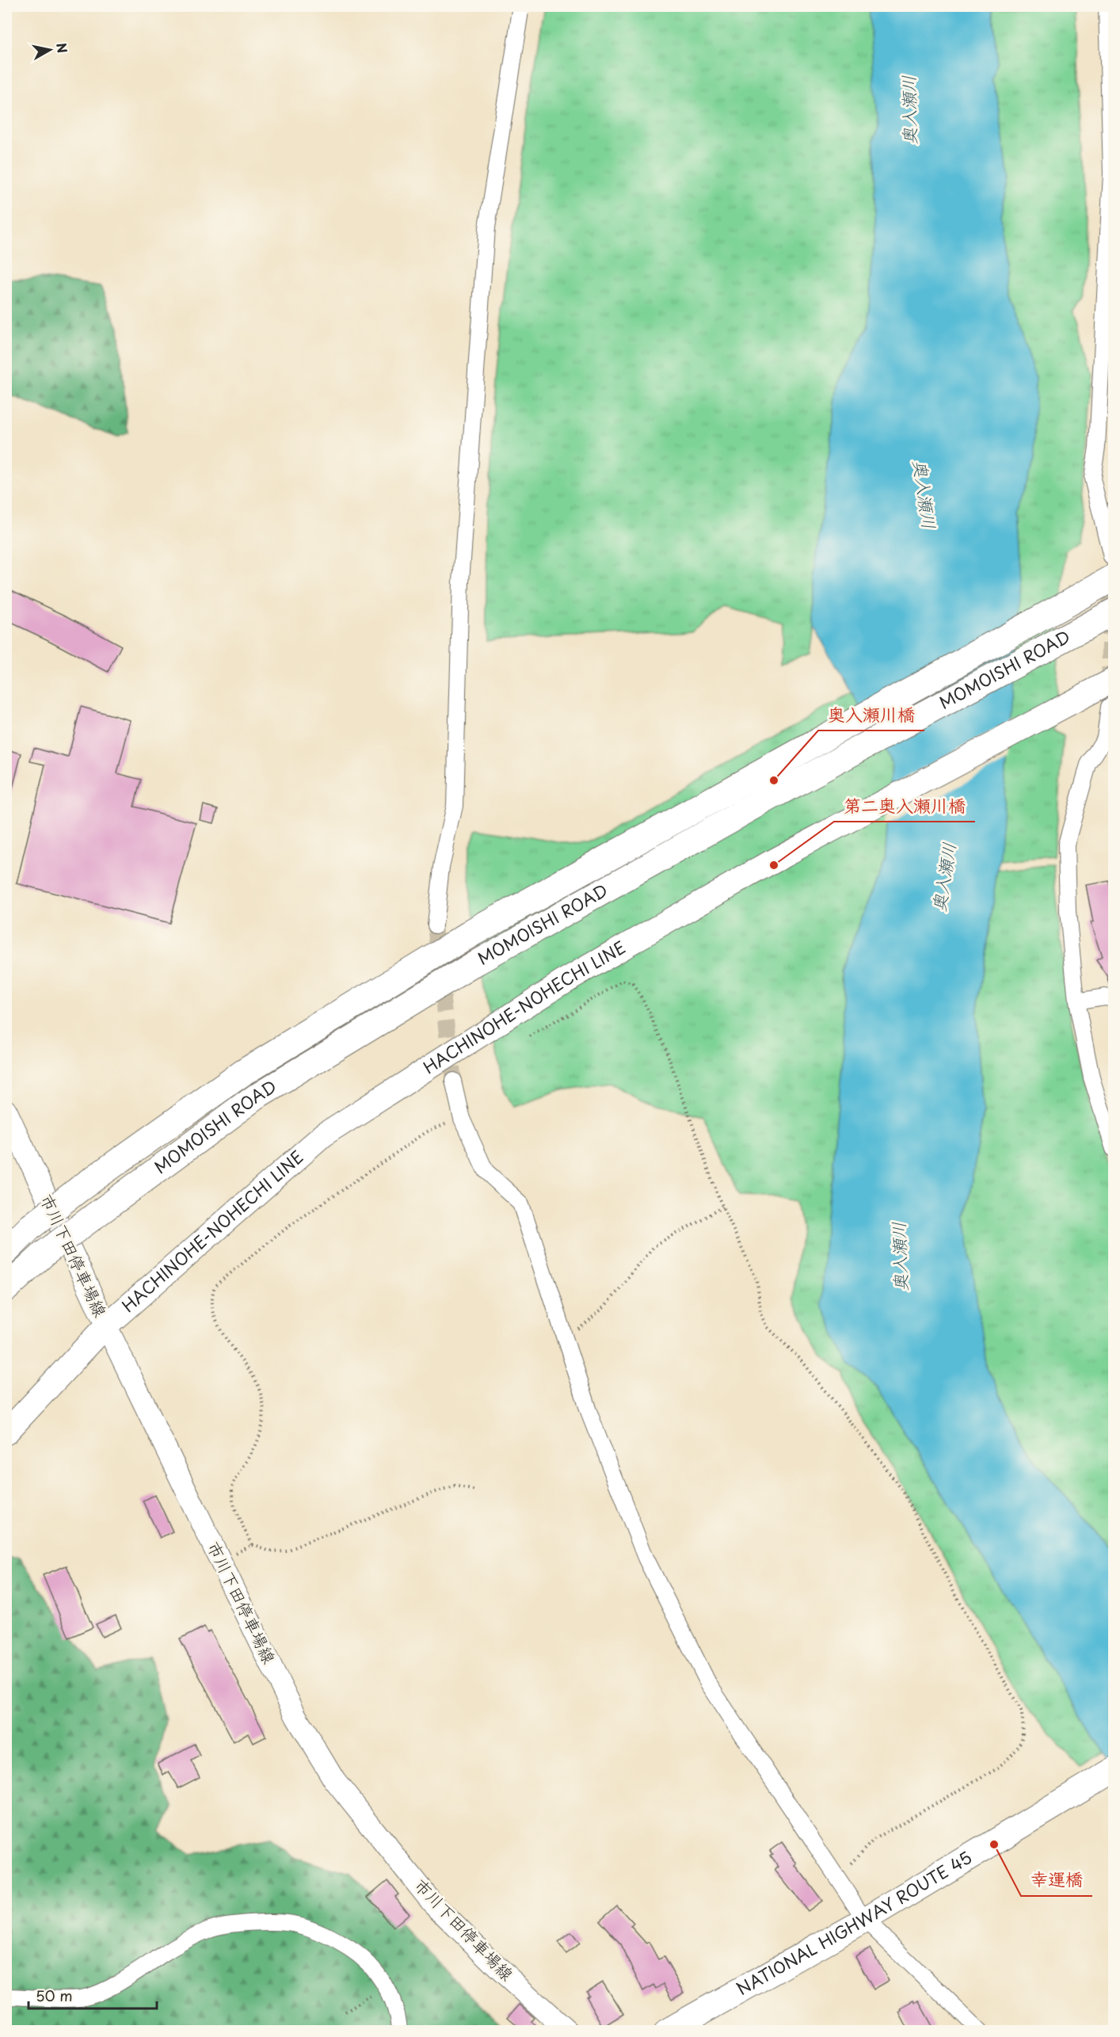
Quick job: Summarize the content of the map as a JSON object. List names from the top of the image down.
{
  "streets": {
    "highway": ["MOMOISHI ROAD", "NATIONAL HIGHWAY ROUTE 45"],
    "main road": ["HACHINOHE-NOHECHI LINE", "市川下田停車場線"]
  },
  "crossings": [
    ["HACHINOHE-NOHECHI LINE", "市川下田停車場線"]
  ],
  "water": ["奥入瀬川"],
  "places": ["奥入瀬川橋", "第二奥入瀬川橋", "幸運橋"],
  "scale_bar": "50 m",
  "north": "right"
}
